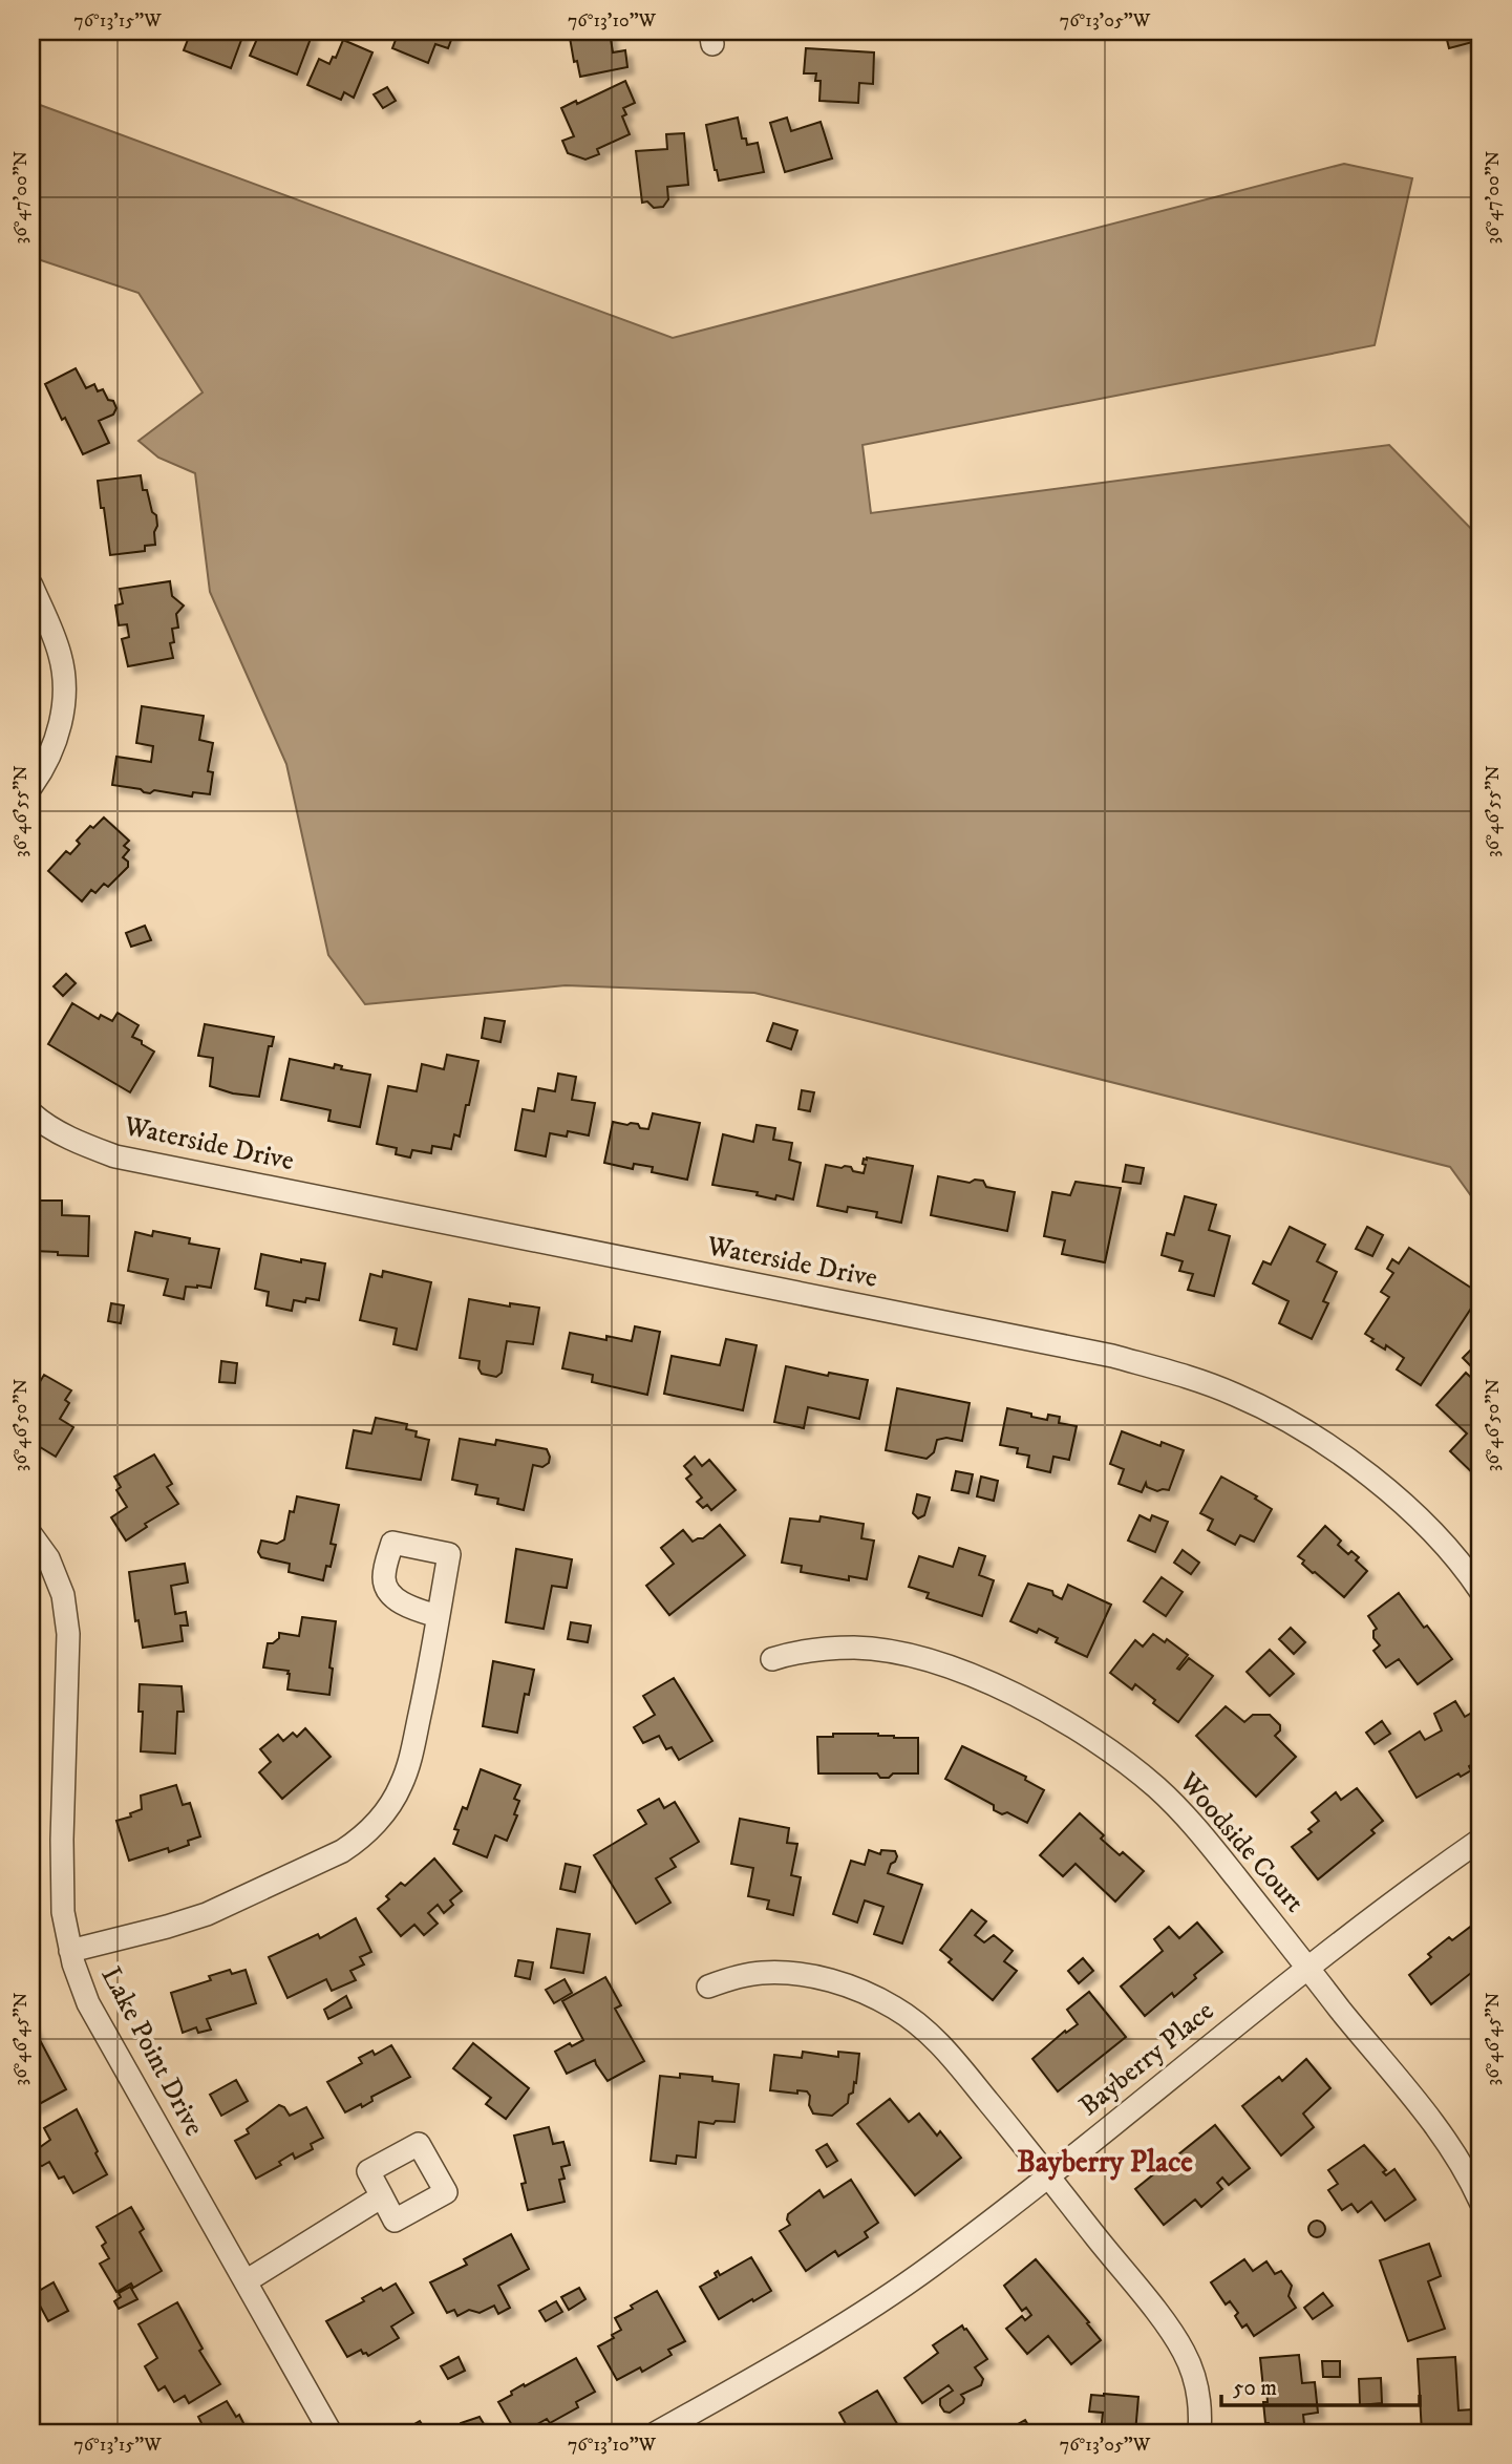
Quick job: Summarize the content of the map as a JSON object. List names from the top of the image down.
{
  "streets": {
    "street": [
      "Waterside Drive",
      "Woodside Court",
      "Lake Point Drive",
      "Bayberry Place"
    ]
  },
  "crossings": [
    ["Woodside Court", "Bayberry Place"]
  ],
  "districts": ["Bayberry Place"],
  "scale_bar": "50 m",
  "coordinates": [
    "76°13'15\"W",
    "76°13'10\"W",
    "76°13'05\"W",
    "36°47'00\"N",
    "36°46'55\"N",
    "36°46'50\"N",
    "36°46'45\"N"
  ]
}
